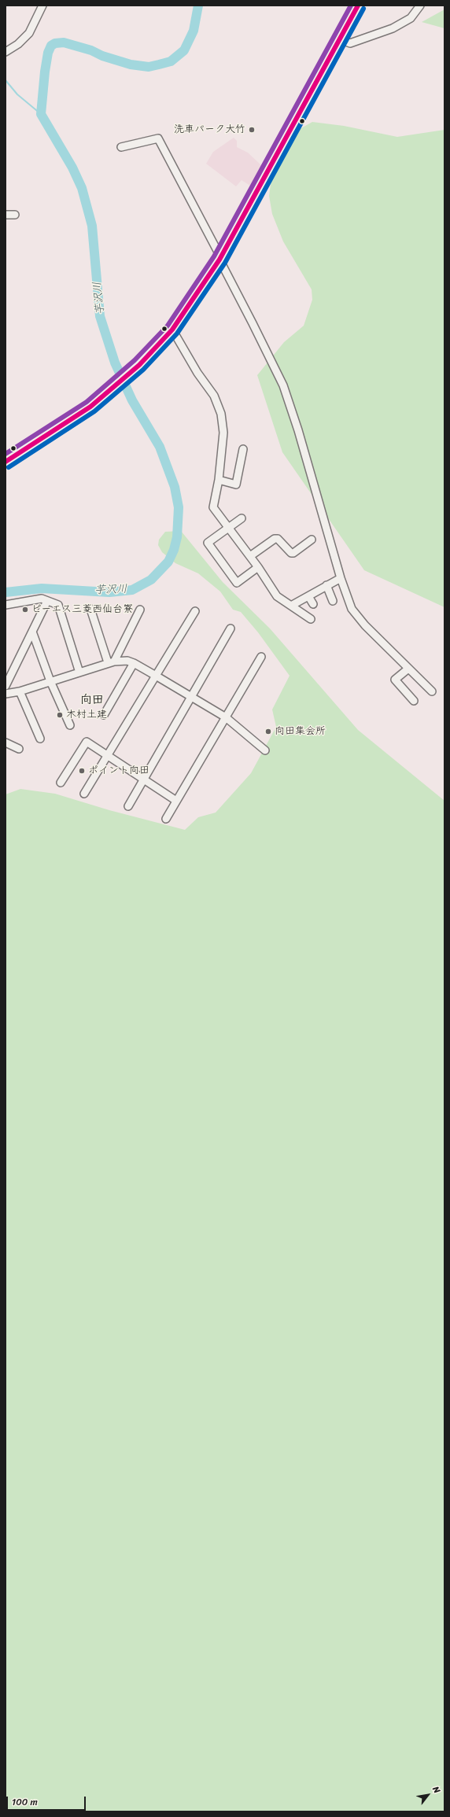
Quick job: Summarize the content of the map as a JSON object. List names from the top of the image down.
{
  "districts": ["向田"],
  "water": ["芋沢川"],
  "places": [
    "洗車パーク大竹",
    "ピーエス三菱西仙台寮",
    "木村土建",
    "向田集会所",
    "ポイント向田"
  ],
  "scale_bar": "100 m",
  "north": "top right"
}
